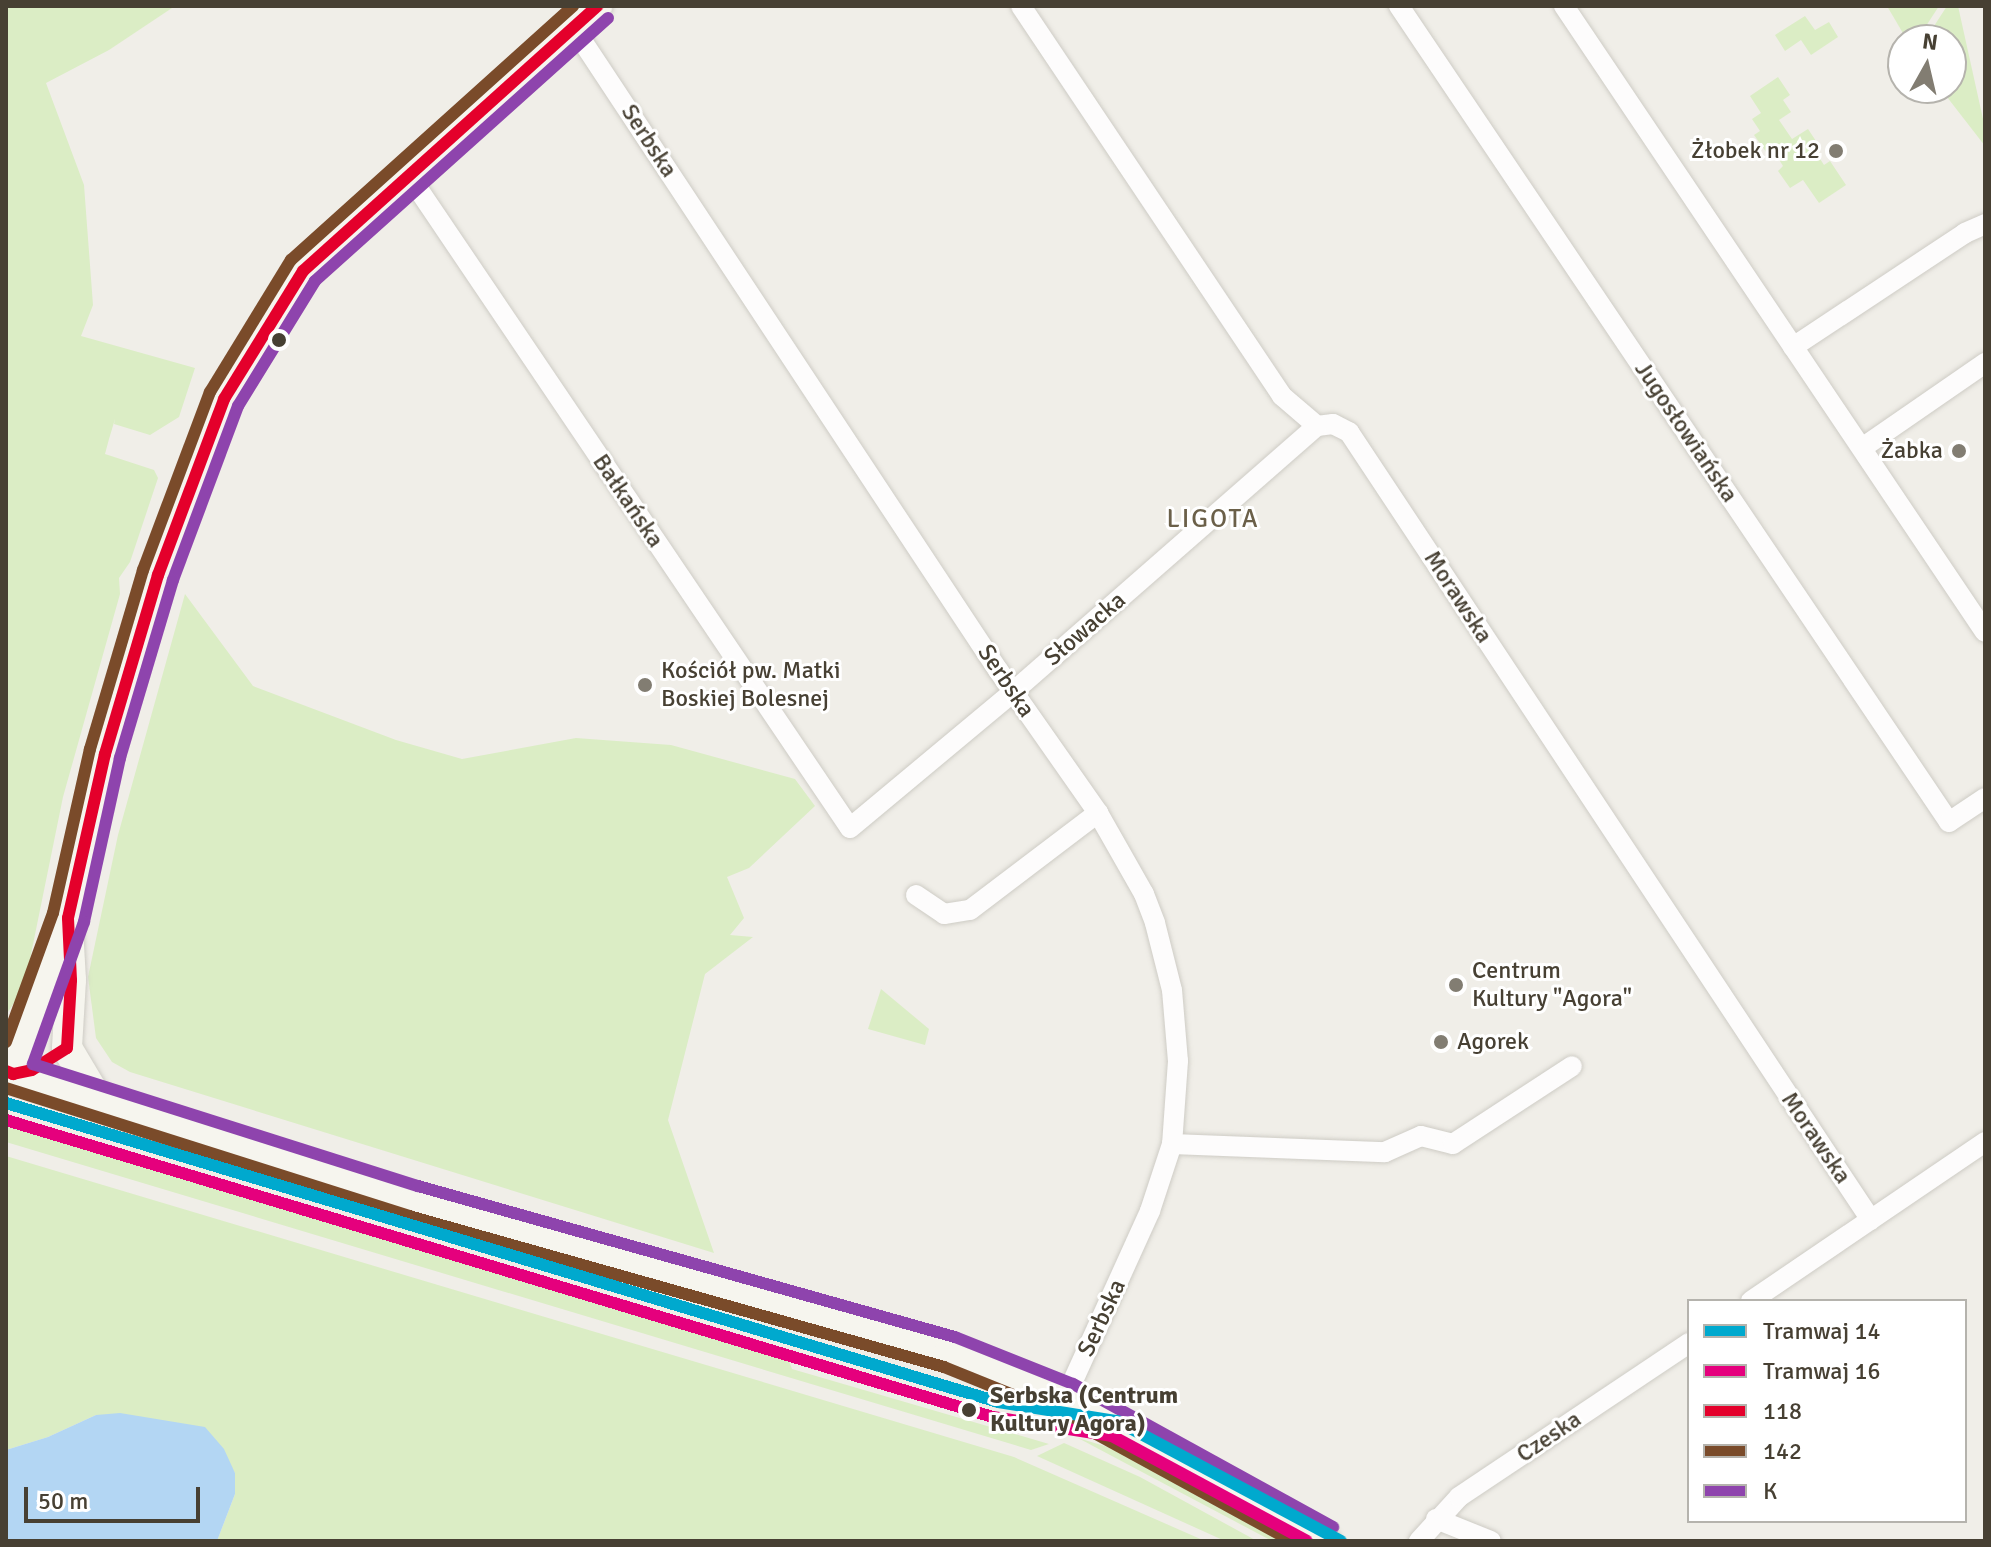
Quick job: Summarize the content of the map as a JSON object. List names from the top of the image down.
{
  "streets": {
    "street": [
      "Serbska",
      "Jugosłowiańska",
      "Bałkańska",
      "Morawska",
      "Słowacka",
      "Czeska"
    ]
  },
  "crossings": [
    ["Serbska", "Słowacka"],
    ["Bałkańska", "Słowacka"],
    ["Morawska", "Słowacka"]
  ],
  "districts": ["LIGOTA"],
  "places": [
    "Żłobek nr 12",
    "Żabka",
    "Kościół pw. Matki Boskiej Bolesnej",
    "Centrum Kultury \"Agora\"",
    "Agorek",
    "Serbska (Centrum Kultury Agora)"
  ],
  "lines": [
    "transit line 118",
    "transit line 142",
    "transit line K",
    "tram line 14",
    "tram line 16"
  ],
  "legend": [
    "Tramwaj 14",
    "Tramwaj 16",
    "118",
    "142",
    "K"
  ],
  "scale_bar": "50 m",
  "north": "top"
}
